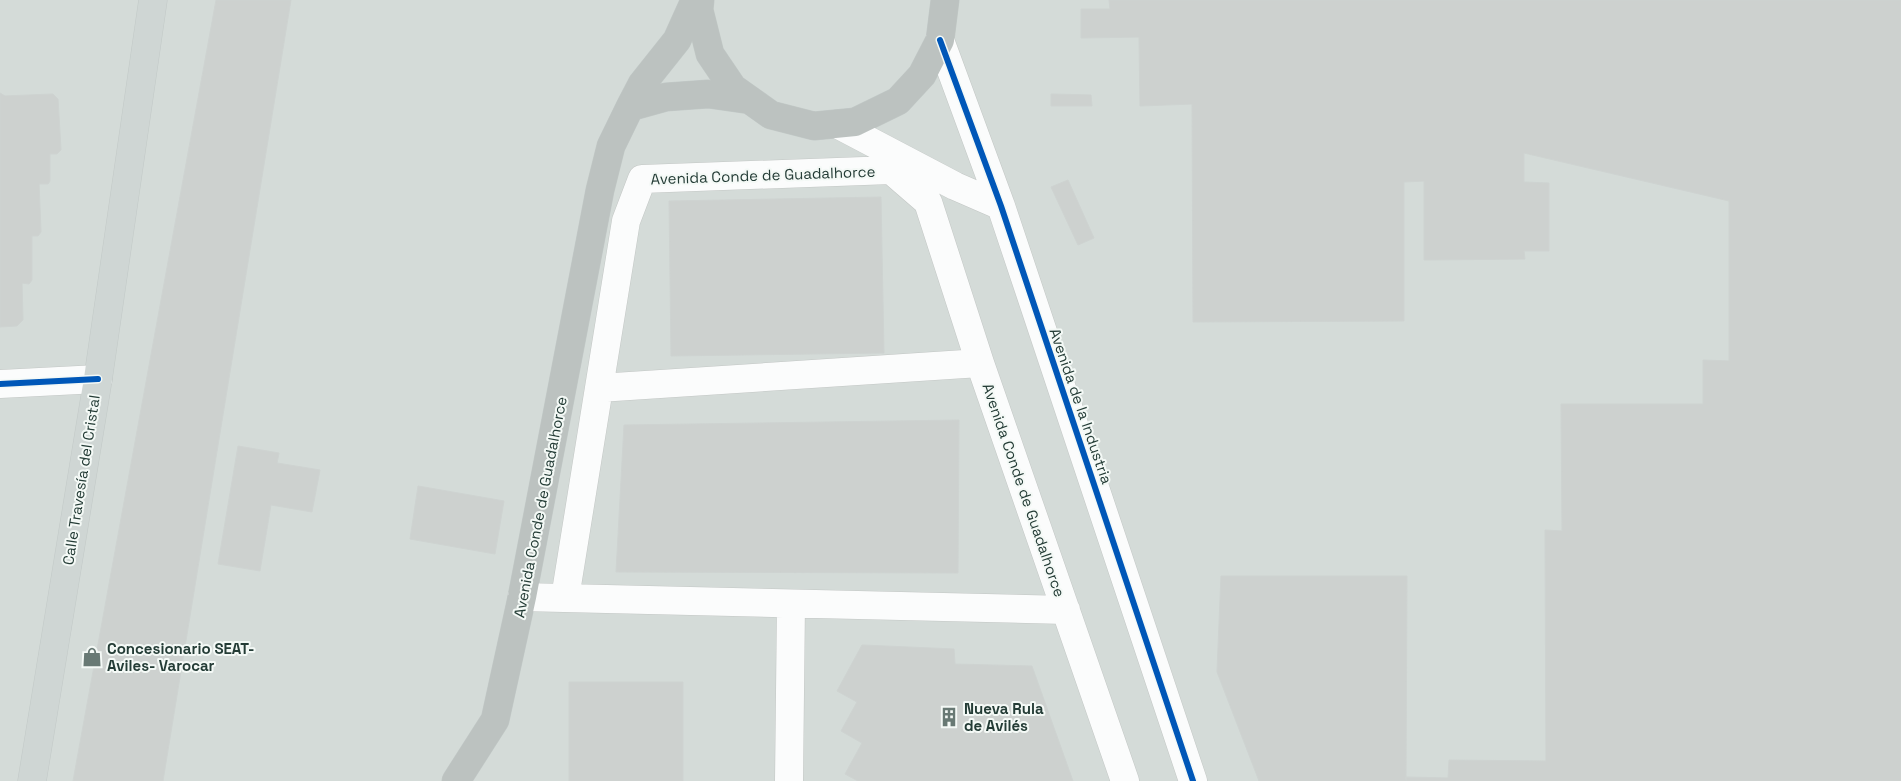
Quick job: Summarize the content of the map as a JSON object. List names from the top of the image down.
{
  "streets": {
    "highway": ["Avenida Conde de Guadalhorce"],
    "main road": ["Calle Travesía del Cristal"],
    "street": ["Avenida de la Industria"]
  },
  "places": {
    "shop": ["Concesionario SEAT- Aviles- Varocar"],
    "building": ["Nueva Rula de Avilés"]
  }
}
